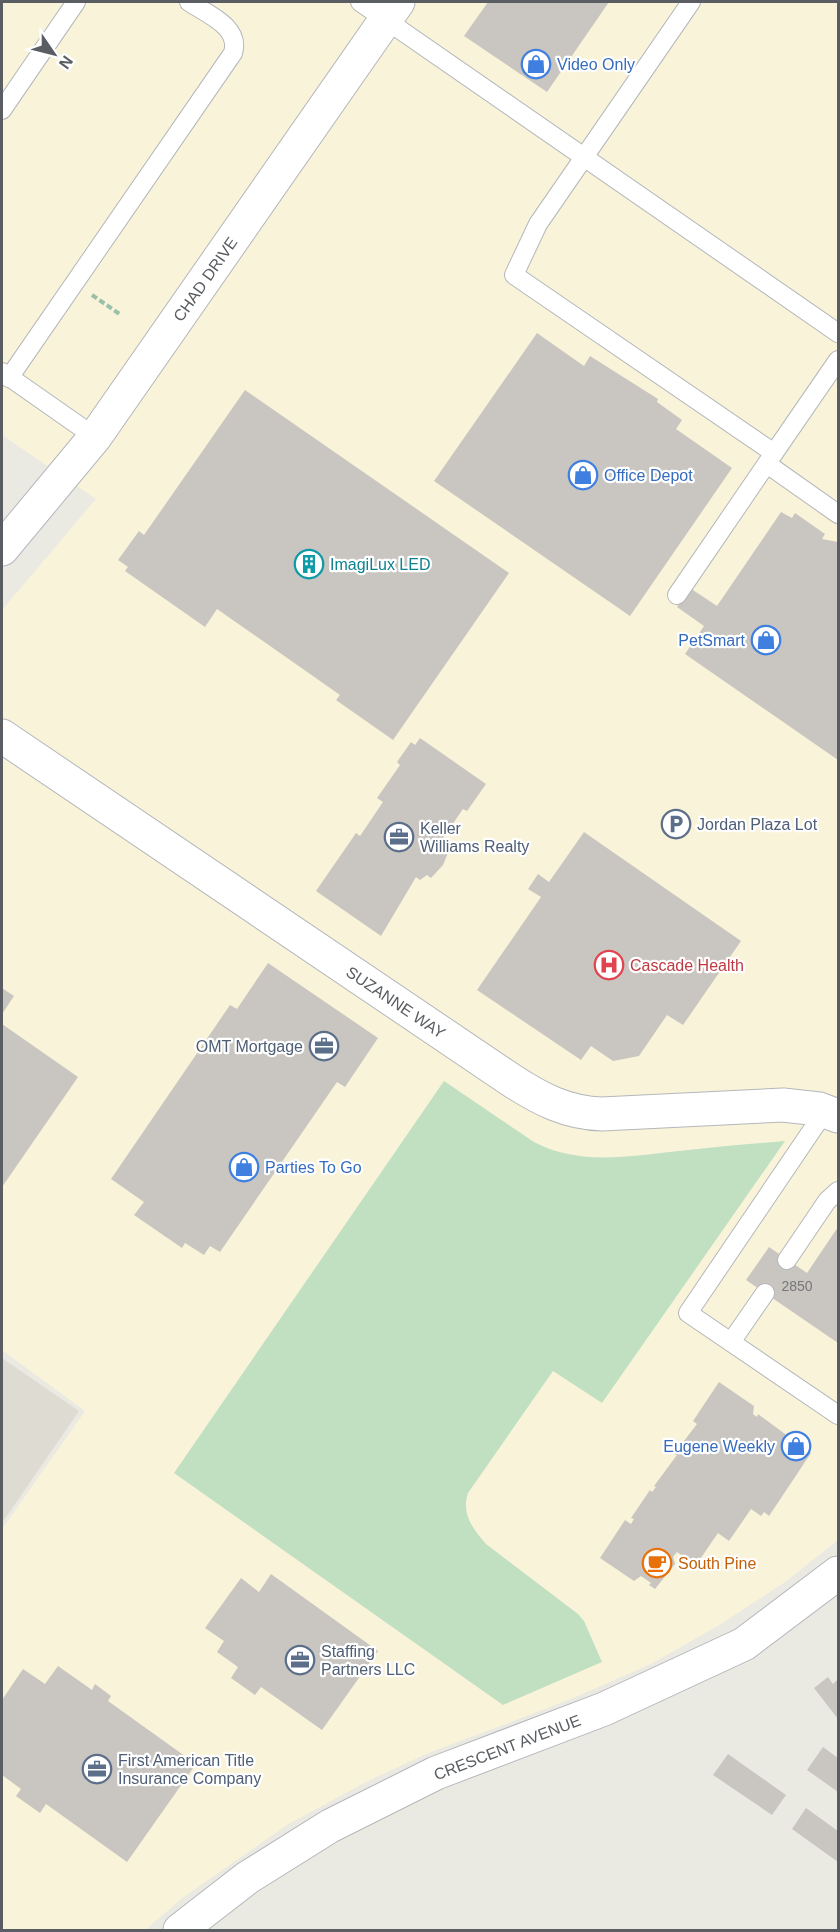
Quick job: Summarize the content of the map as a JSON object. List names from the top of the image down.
{
  "streets": {
    "street": ["CHAD DRIVE", "SUZANNE WAY", "CRESCENT AVENUE"]
  },
  "places": {
    "shop": [
      "Video Only",
      "Office Depot",
      "PetSmart",
      "Parties To Go",
      "Eugene Weekly"
    ],
    "building": ["ImagiLux LED"],
    "parking": ["Jordan Plaza Lot"],
    "office": [
      "Keller Williams Realty",
      "OMT Mortgage",
      "Staffing Partners LLC",
      "First American Title Insurance Company"
    ],
    "hospital": ["Cascade Health"],
    "cafe": ["South Pine"]
  },
  "house_numbers": ["2850"],
  "north": "bottom right"
}
